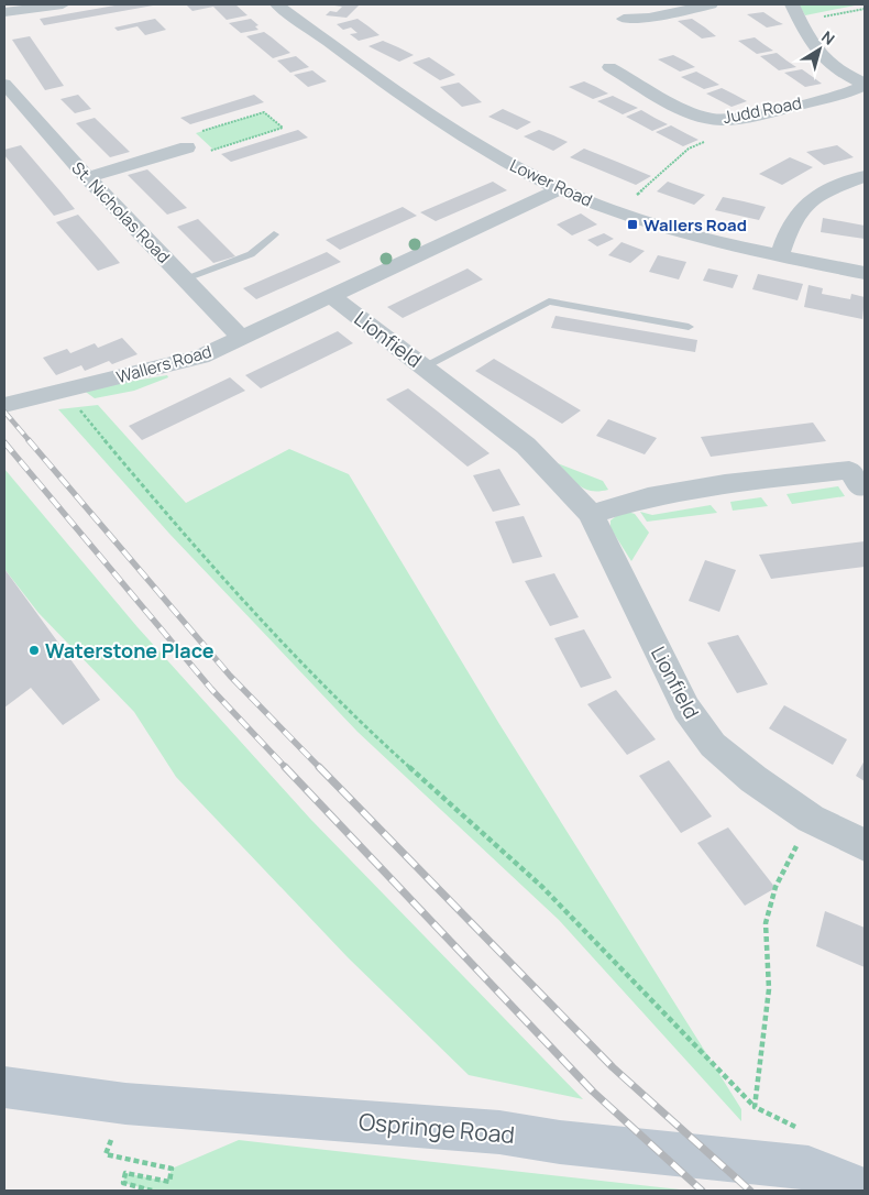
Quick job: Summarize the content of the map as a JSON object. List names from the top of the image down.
{
  "streets": {
    "main road": ["Ospringe Road"],
    "street": [
      "Judd Road",
      "Lower Road",
      "St. Nicholas Road",
      "Lionfield",
      "Wallers Road"
    ]
  },
  "crossings": [
    ["Lower Road", "Wallers Road"],
    ["St. Nicholas Road", "Wallers Road"],
    ["Lionfield", "Wallers Road"]
  ],
  "places": {
    "transit": ["Wallers Road"],
    "other": ["Waterstone Place"]
  },
  "north": "top right"
}
